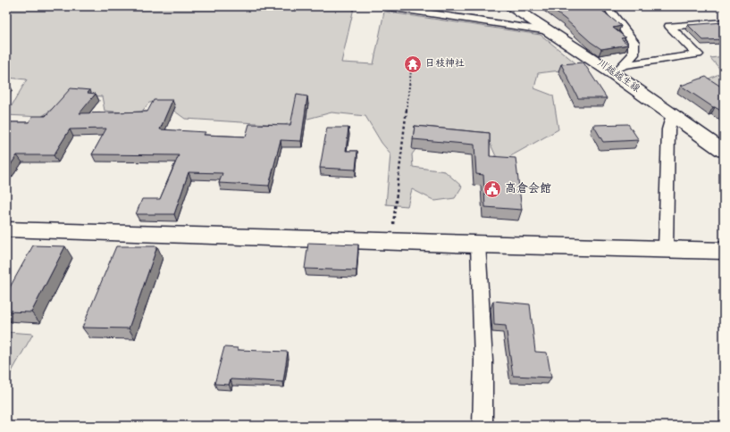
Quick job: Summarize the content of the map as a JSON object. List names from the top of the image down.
{
  "streets": {
    "main road": ["川越越生線"]
  },
  "places": {
    "temple": ["日枝神社"],
    "public building": ["高倉会館"]
  }
}
